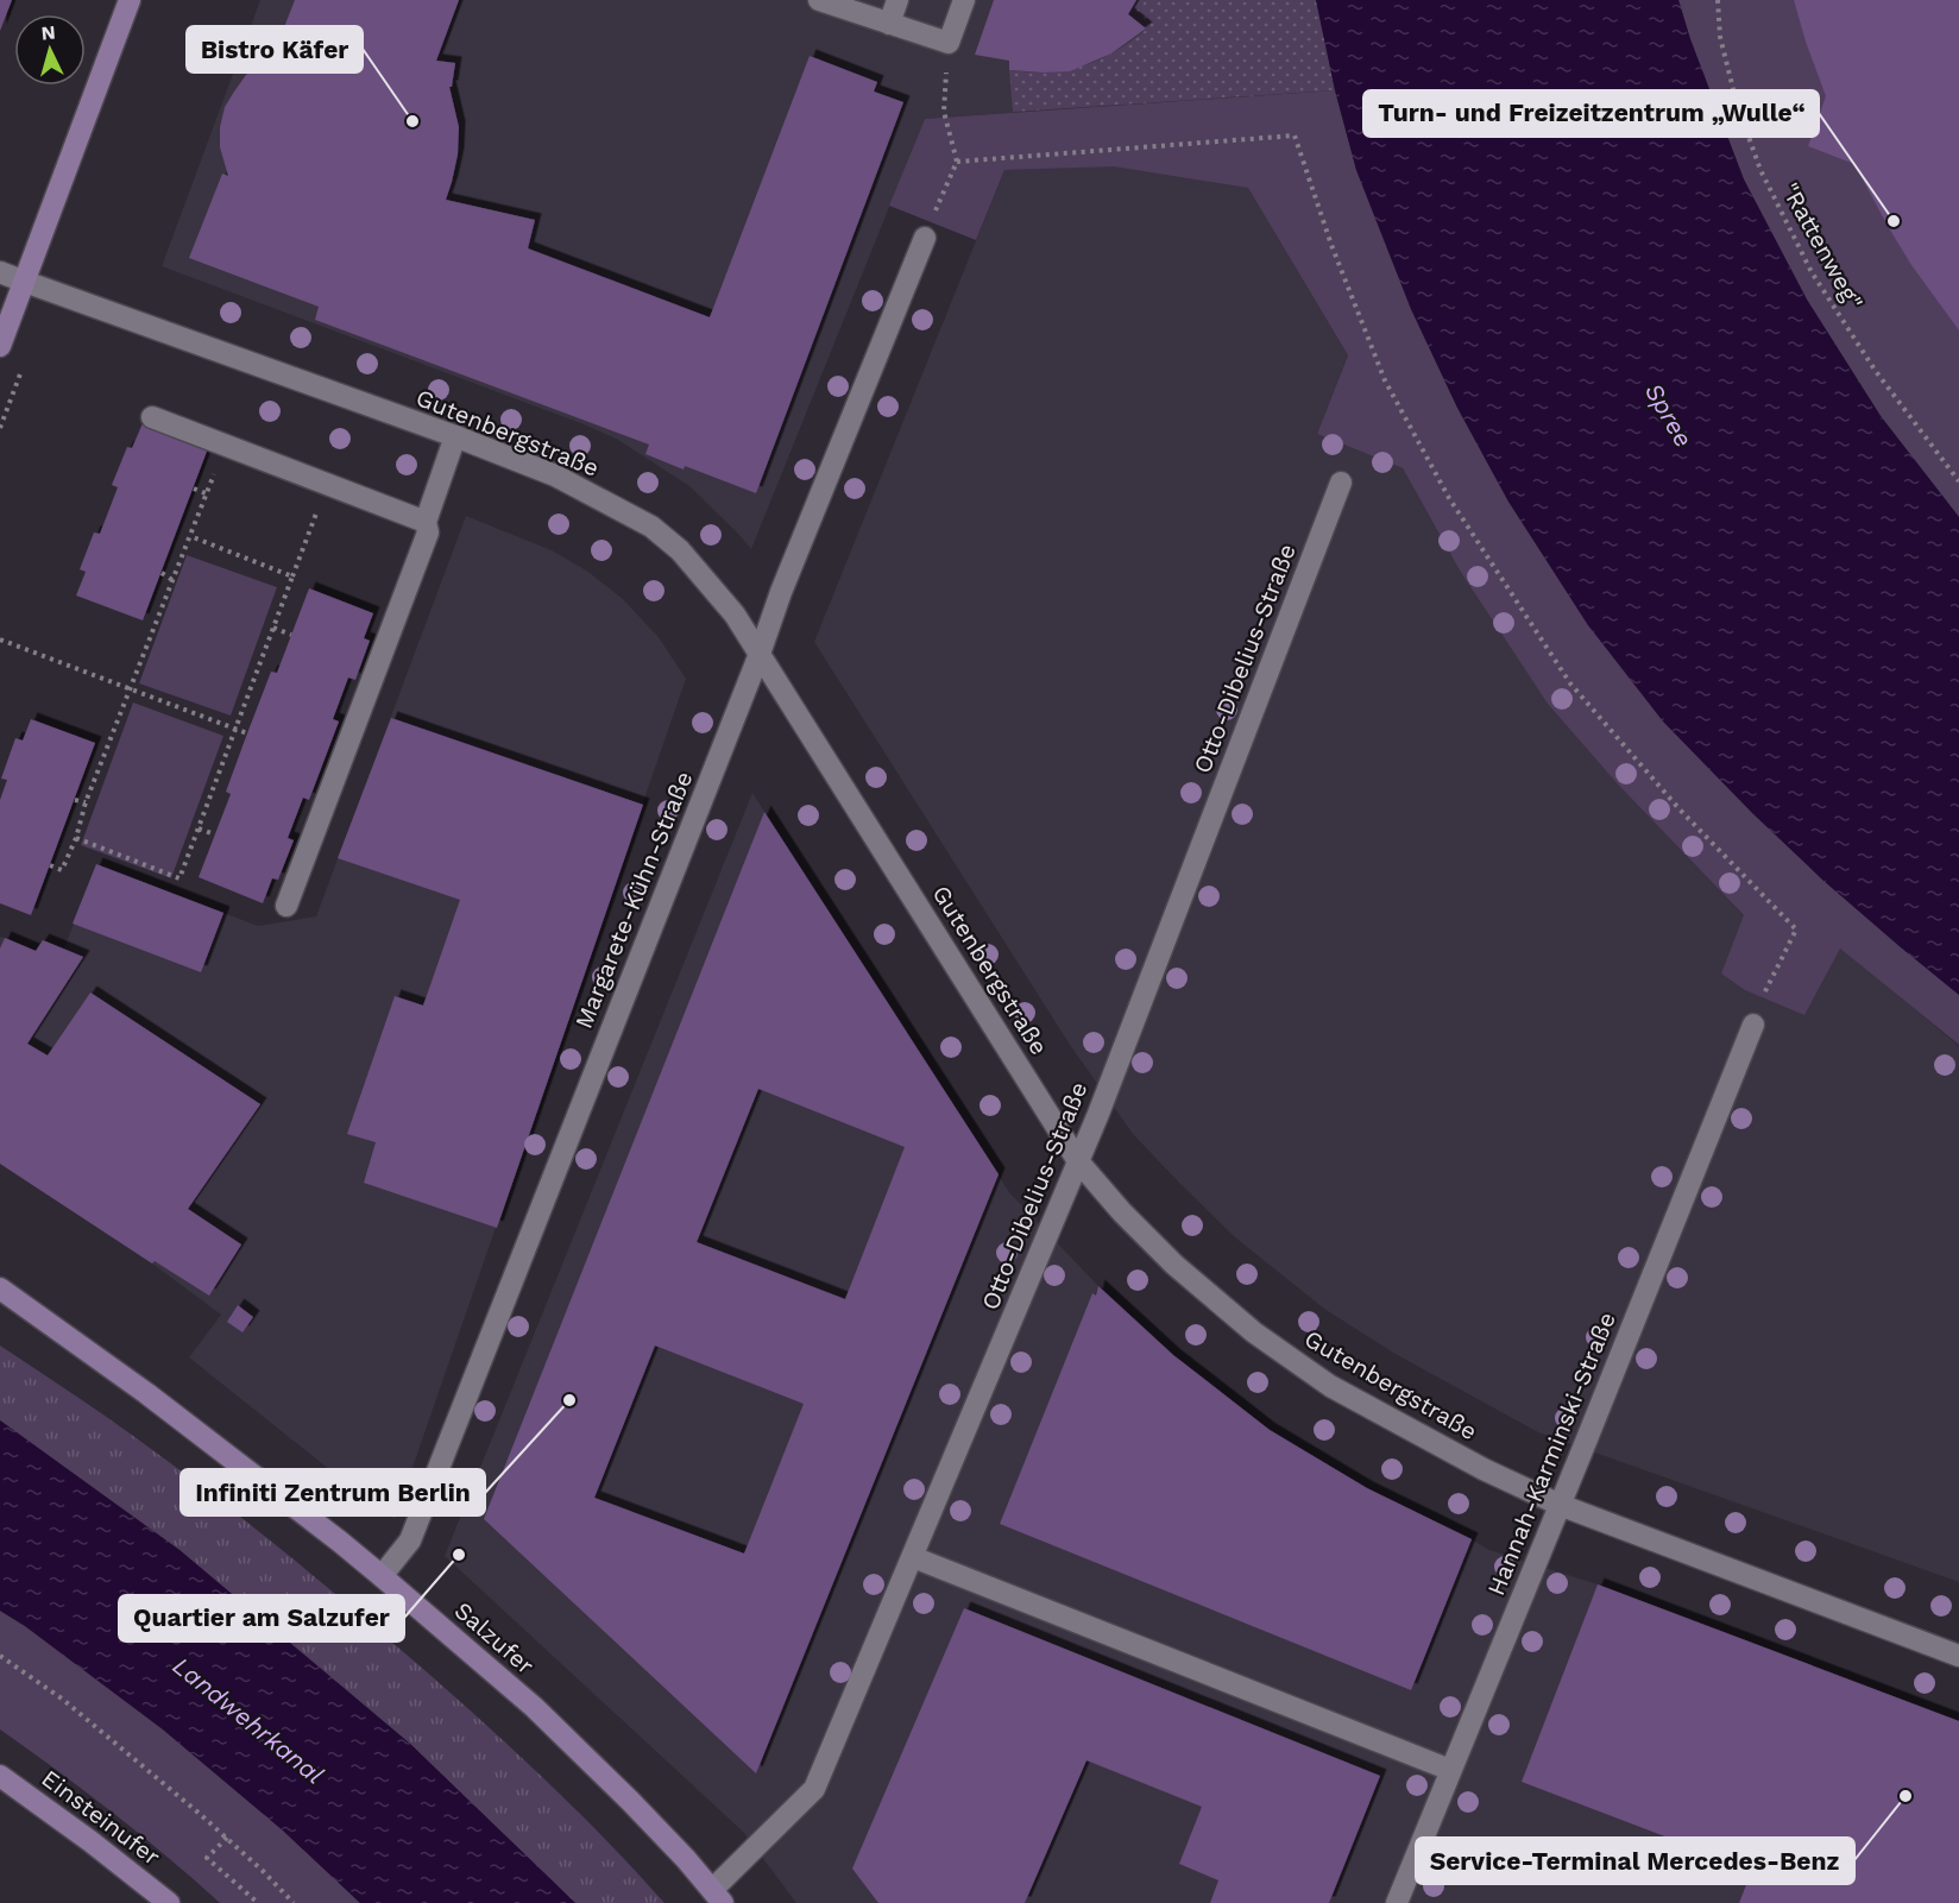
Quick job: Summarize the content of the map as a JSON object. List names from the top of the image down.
{
  "streets": {
    "street": [
      "Gutenbergstraße",
      "Otto-Dibelius-Straße",
      "Margarete-Kühn-Straße",
      "Hannah-Karminski-Straße",
      "Salzufer",
      "Einsteinufer"
    ],
    "path": ["\"Rattenweg\""]
  },
  "crossings": [
    ["Gutenbergstraße", "Otto-Dibelius-Straße"],
    ["Gutenbergstraße", "Margarete-Kühn-Straße"],
    ["Gutenbergstraße", "Hannah-Karminski-Straße"],
    ["Otto-Dibelius-Straße", "Salzufer"],
    ["Margarete-Kühn-Straße", "Salzufer"]
  ],
  "water": ["Spree", "Landwehrkanal"],
  "places": [
    "Bistro Käfer",
    "Turn- und Freizeitzentrum „Wulle“",
    "Infiniti Zentrum Berlin",
    "Quartier am Salzufer",
    "Service-Terminal Mercedes-Benz"
  ],
  "north": "top"
}
